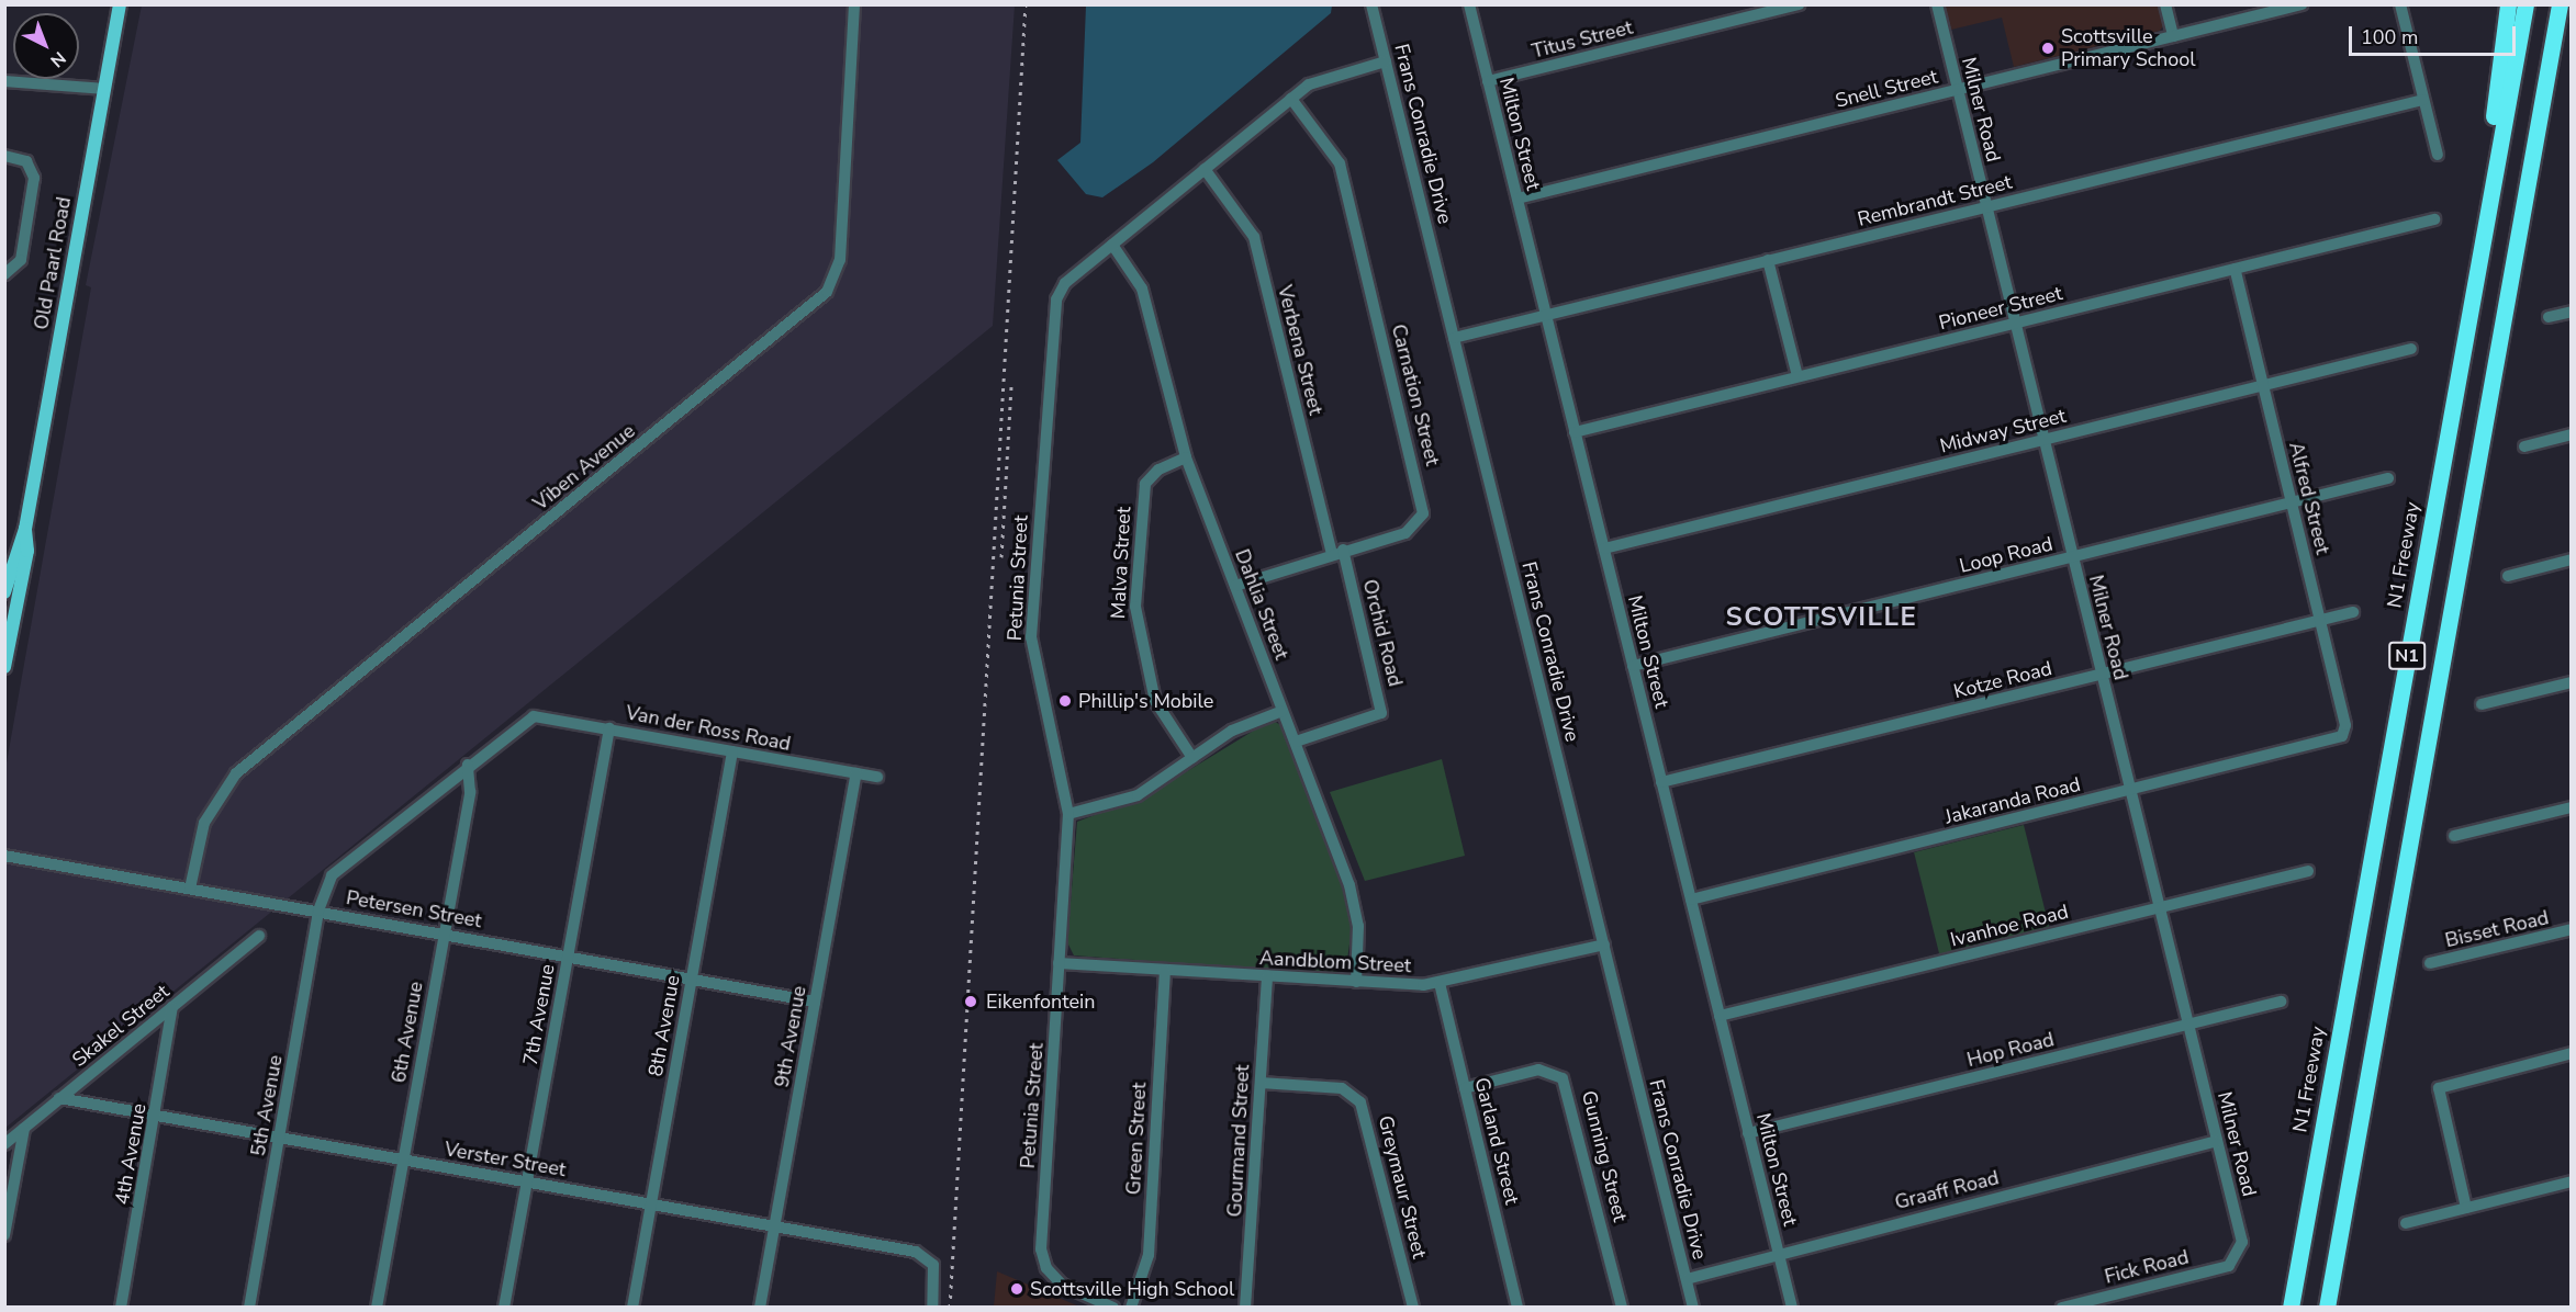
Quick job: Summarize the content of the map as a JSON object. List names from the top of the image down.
{
  "streets": {
    "highway": ["N1 Freeway", "N1"],
    "main road": ["Old Paarl Road"],
    "street": [
      "Titus Street",
      "Snell Street",
      "Milner Road",
      "Frans Conradie Drive",
      "Milton Street",
      "Rembrandt Street",
      "Pioneer Street",
      "Verbena Street",
      "Carnation Street",
      "Midway Street",
      "Viben Avenue",
      "Alfred Street",
      "Loop Road",
      "Malva Street",
      "Petunia Street",
      "Dahlia Street",
      "Orchid Road",
      "Kotze Road",
      "Van der Ross Road",
      "Jakaranda Road",
      "Petersen Street",
      "Ivanhoe Road",
      "Bisset Road",
      "Aandblom Street",
      "7th Avenue",
      "Skakel Street",
      "8th Avenue",
      "6th Avenue",
      "9th Avenue",
      "Hop Road",
      "5th Avenue",
      "Green Street",
      "Gourmand Street",
      "Garland Street",
      "4th Avenue",
      "Gunning Street",
      "Verster Street",
      "Greymaur Street",
      "Graaff Road",
      "Fick Road"
    ]
  },
  "crossings": [
    ["Titus Street", "Milton Street"],
    ["Snell Street", "Milner Road"],
    ["Snell Street", "Milton Street"],
    ["Milner Road", "Rembrandt Street"],
    ["Milner Road", "Pioneer Street"],
    ["Milner Road", "Midway Street"],
    ["Milner Road", "Loop Road"],
    ["Milner Road", "Kotze Road"],
    ["Milner Road", "Jakaranda Road"],
    ["Milner Road", "Ivanhoe Road"],
    ["Milner Road", "Hop Road"],
    ["Milner Road", "Graaff Road"],
    ["Milner Road", "Fick Road"],
    ["Frans Conradie Drive", "Rembrandt Street"],
    ["Frans Conradie Drive", "Petunia Street"],
    ["Frans Conradie Drive", "Aandblom Street"],
    ["Frans Conradie Drive", "Graaff Road"],
    ["Milton Street", "Rembrandt Street"],
    ["Milton Street", "Pioneer Street"],
    ["Milton Street", "Midway Street"],
    ["Milton Street", "Loop Road"],
    ["Milton Street", "Kotze Road"],
    ["Milton Street", "Jakaranda Road"],
    ["Milton Street", "Ivanhoe Road"],
    ["Milton Street", "Hop Road"],
    ["Milton Street", "Graaff Road"],
    ["Pioneer Street", "Alfred Street"],
    ["Verbena Street", "Carnation Street"],
    ["Verbena Street", "Petunia Street"],
    ["Verbena Street", "Orchid Road"],
    ["Carnation Street", "Petunia Street"],
    ["Carnation Street", "Dahlia Street"],
    ["Carnation Street", "Orchid Road"],
    ["Midway Street", "Alfred Street"],
    ["Viben Avenue", "Petersen Street"],
    ["Alfred Street", "Loop Road"],
    ["Alfred Street", "Kotze Road"],
    ["Alfred Street", "Jakaranda Road"],
    ["Malva Street", "Dahlia Street"],
    ["Petunia Street", "Dahlia Street"],
    ["Petunia Street", "Aandblom Street"],
    ["Dahlia Street", "Orchid Road"],
    ["Dahlia Street", "Aandblom Street"],
    ["Van der Ross Road", "7th Avenue"],
    ["Van der Ross Road", "8th Avenue"],
    ["Van der Ross Road", "6th Avenue"],
    ["Van der Ross Road", "9th Avenue"],
    ["Petersen Street", "7th Avenue"],
    ["Petersen Street", "8th Avenue"],
    ["Petersen Street", "6th Avenue"],
    ["Petersen Street", "9th Avenue"],
    ["Petersen Street", "5th Avenue"],
    ["Aandblom Street", "Green Street"],
    ["Aandblom Street", "Gourmand Street"],
    ["Aandblom Street", "Garland Street"],
    ["7th Avenue", "Verster Street"],
    ["Skakel Street", "4th Avenue"],
    ["Skakel Street", "Verster Street"],
    ["8th Avenue", "Verster Street"],
    ["6th Avenue", "Verster Street"],
    ["9th Avenue", "Verster Street"],
    ["5th Avenue", "Verster Street"],
    ["Gourmand Street", "Greymaur Street"],
    ["Garland Street", "Gunning Street"],
    ["4th Avenue", "Verster Street"]
  ],
  "districts": ["SCOTTSVILLE"],
  "places": [
    "Scottsville Primary School",
    "Phillip's Mobile",
    "Eikenfontein",
    "Scottsville High School"
  ],
  "scale_bar": "100 m",
  "north": "bottom right"
}
